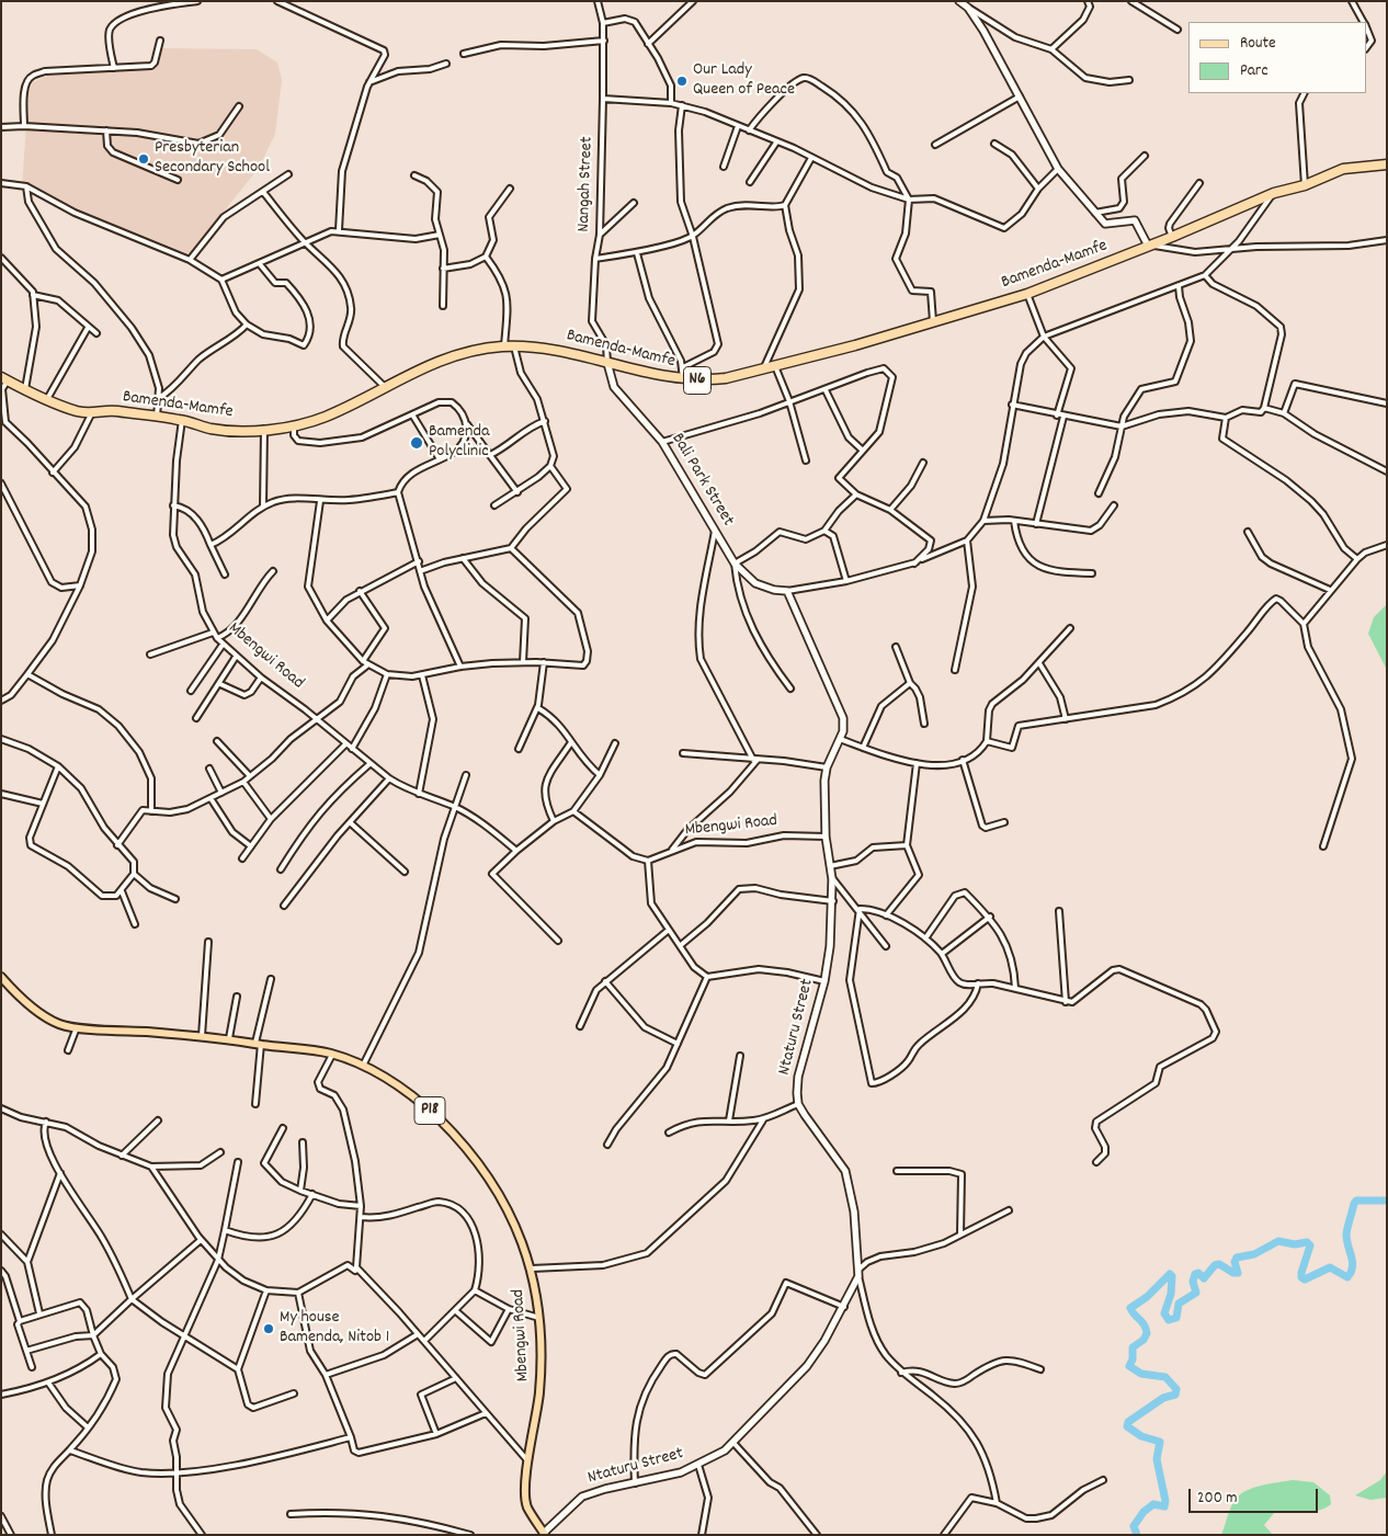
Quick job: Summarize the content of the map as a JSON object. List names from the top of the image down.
{
  "streets": {
    "highway": ["Bamenda-Mamfe", "N6"],
    "main road": ["Mbengwi Road", "P18"],
    "street": ["Nangah Street", "Bali Park Street", "Ntaturu Street"]
  },
  "crossings": [
    ["Nangah Street", "Bamenda-Mamfe"],
    ["Nangah Street", "Bali Park Street"],
    ["Bamenda-Mamfe", "Bali Park Street"],
    ["Bamenda-Mamfe", "Mbengwi Road"],
    ["Bali Park Street", "Ntaturu Street"],
    ["Mbengwi Road", "Ntaturu Street"]
  ],
  "places": [
    "Our Lady Queen of Peace",
    "Presbyterian Secondary School",
    "Bamenda Polyclinic",
    "My house Bamenda, Nitob 1"
  ],
  "legend": ["Route", "Parc"],
  "scale_bar": "200 m"
}
